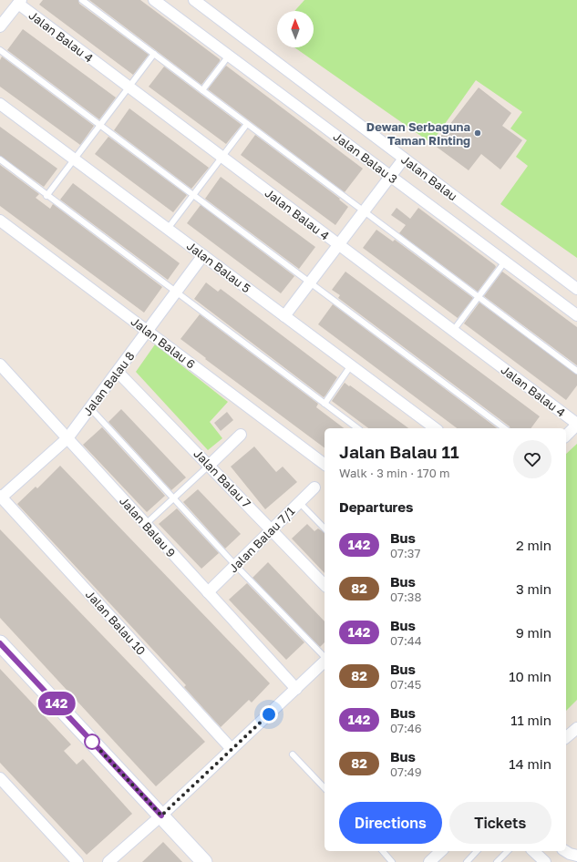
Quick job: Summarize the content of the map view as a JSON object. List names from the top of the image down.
{
  "streets": {
    "street": [
      "Jalan Balau 4",
      "Jalan Balau 3",
      "Jalan Balau",
      "Jalan Balau 5",
      "Jalan Balau 6",
      "Jalan Balau 8",
      "Jalan Balau 7",
      "Jalan Balau 9",
      "Jalan Balau 7/1",
      "Jalan Balau 10"
    ]
  },
  "crossings": [
    ["Jalan Balau 5", "Jalan Balau 8"],
    ["Jalan Balau 6", "Jalan Balau 8"],
    ["Jalan Balau 8", "Jalan Balau 7"],
    ["Jalan Balau 8", "Jalan Balau 9"],
    ["Jalan Balau 8", "Jalan Balau 10"],
    ["Jalan Balau 7", "Jalan Balau 7/1"],
    ["Jalan Balau 9", "Jalan Balau 7/1"]
  ],
  "places": ["Dewan Serbaguna Taman RInting"],
  "lines": ["bus line 142"],
  "north": "top",
  "page": {
    "on_map": "142",
    "heading": [
      ["Jalan Balau 11", "Walk · 3 min · 170 m"],
      "Departures"
    ],
    "list": [
      {
        "mark": "142",
        "name": "Bus",
        "note": "07:37",
        "value": "2 min"
      },
      {
        "mark": "82",
        "name": "Bus",
        "note": "07:38",
        "value": "3 min"
      },
      {
        "mark": "142",
        "name": "Bus",
        "note": "07:44",
        "value": "9 min"
      },
      {
        "mark": "82",
        "name": "Bus",
        "note": "07:45",
        "value": "10 min"
      },
      {
        "mark": "142",
        "name": "Bus",
        "note": "07:46",
        "value": "11 min"
      },
      {
        "mark": "82",
        "name": "Bus",
        "note": "07:49",
        "value": "14 min"
      }
    ],
    "buttons": ["Directions", "Tickets"]
  }
}
